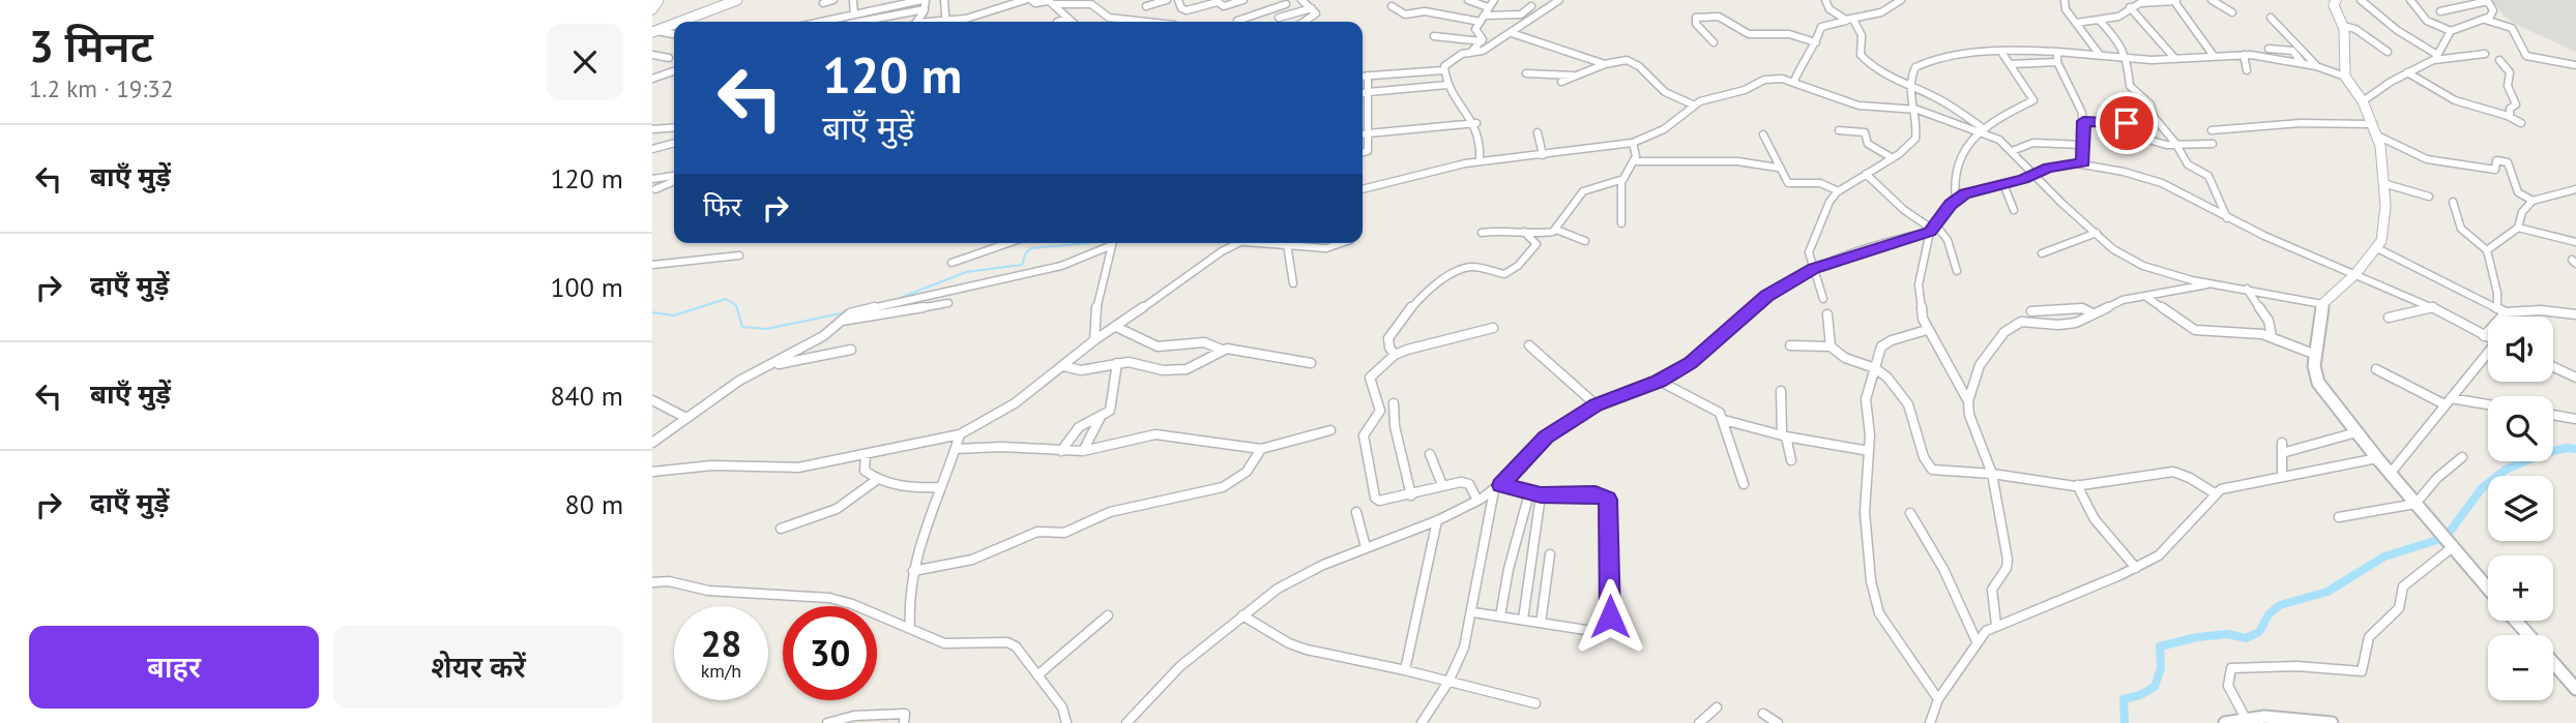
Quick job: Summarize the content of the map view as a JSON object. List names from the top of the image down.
{
  "page": {
    "heading": ["3 मिनट", "1.2 km · 19:32"],
    "turn": ["120 m", "बाएँ मुड़ें"],
    "list": [
      {
        "name": "बाएँ मुड़ें",
        "value": "120 m"
      },
      {
        "name": "दाएँ मुड़ें",
        "value": "100 m"
      },
      {
        "name": "बाएँ मुड़ें",
        "value": "840 m"
      },
      {
        "name": "दाएँ मुड़ें",
        "value": "80 m"
      }
    ],
    "then": "फिर",
    "map_buttons": ["+", "−"],
    "speed": "28 km/h",
    "limit": "30",
    "buttons": ["बाहर", "शेयर करें"]
  }
}
